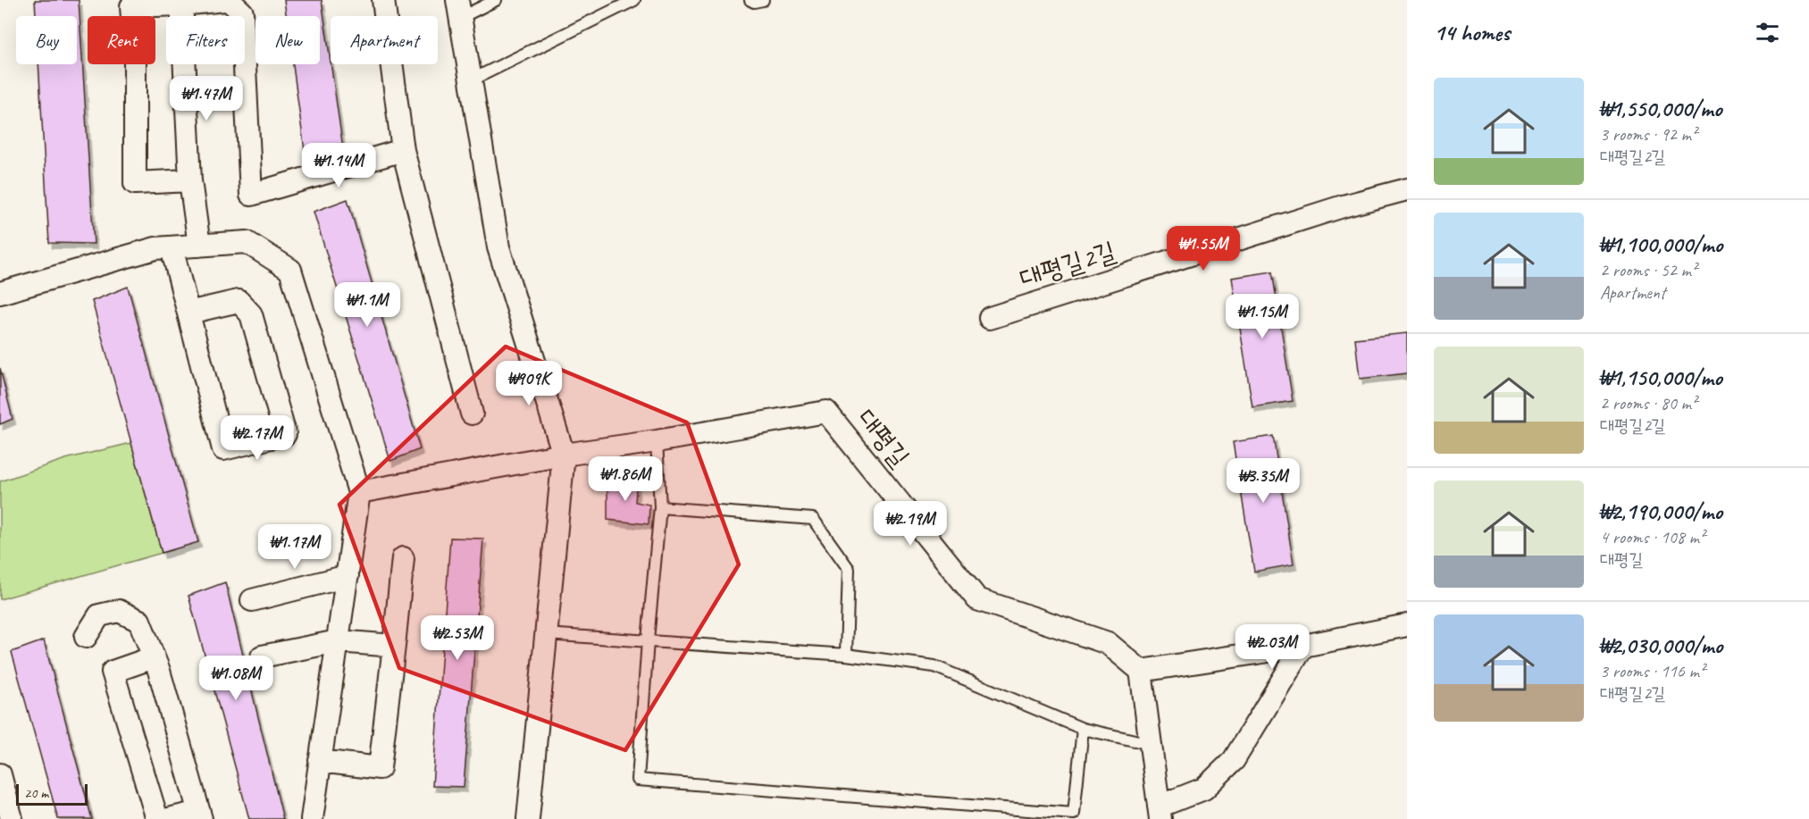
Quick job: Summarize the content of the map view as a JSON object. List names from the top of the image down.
{
  "streets": {
    "street": ["대평길2길", "대평길"]
  },
  "scale_bar": "20 m",
  "page": {
    "heading": "14 homes",
    "chip": [
      "Buy",
      "Rent",
      "Filters",
      "New",
      "Apartment"
    ],
    "list": [
      {
        "name": "₩1,550,000/mo",
        "note": "3 rooms · 92 m² · 대평길2길"
      },
      {
        "name": "₩1,100,000/mo",
        "note": "2 rooms · 52 m² · Apartment"
      },
      {
        "name": "₩1,150,000/mo",
        "note": "2 rooms · 80 m² · 대평길2길"
      },
      {
        "name": "₩2,190,000/mo",
        "note": "4 rooms · 108 m² · 대평길"
      },
      {
        "name": "₩2,030,000/mo",
        "note": "3 rooms · 116 m² · 대평길2길"
      }
    ],
    "price": [
      "₩1.47M",
      "₩1.14M",
      "₩1.55M",
      "₩1.1M",
      "₩1.15M",
      "₩909K",
      "₩2.17M",
      "₩1.86M",
      "₩3.35M",
      "₩2.19M",
      "₩1.17M",
      "₩2.53M",
      "₩2.03M",
      "₩1.08M"
    ],
    "scale": "20 m"
  }
}
